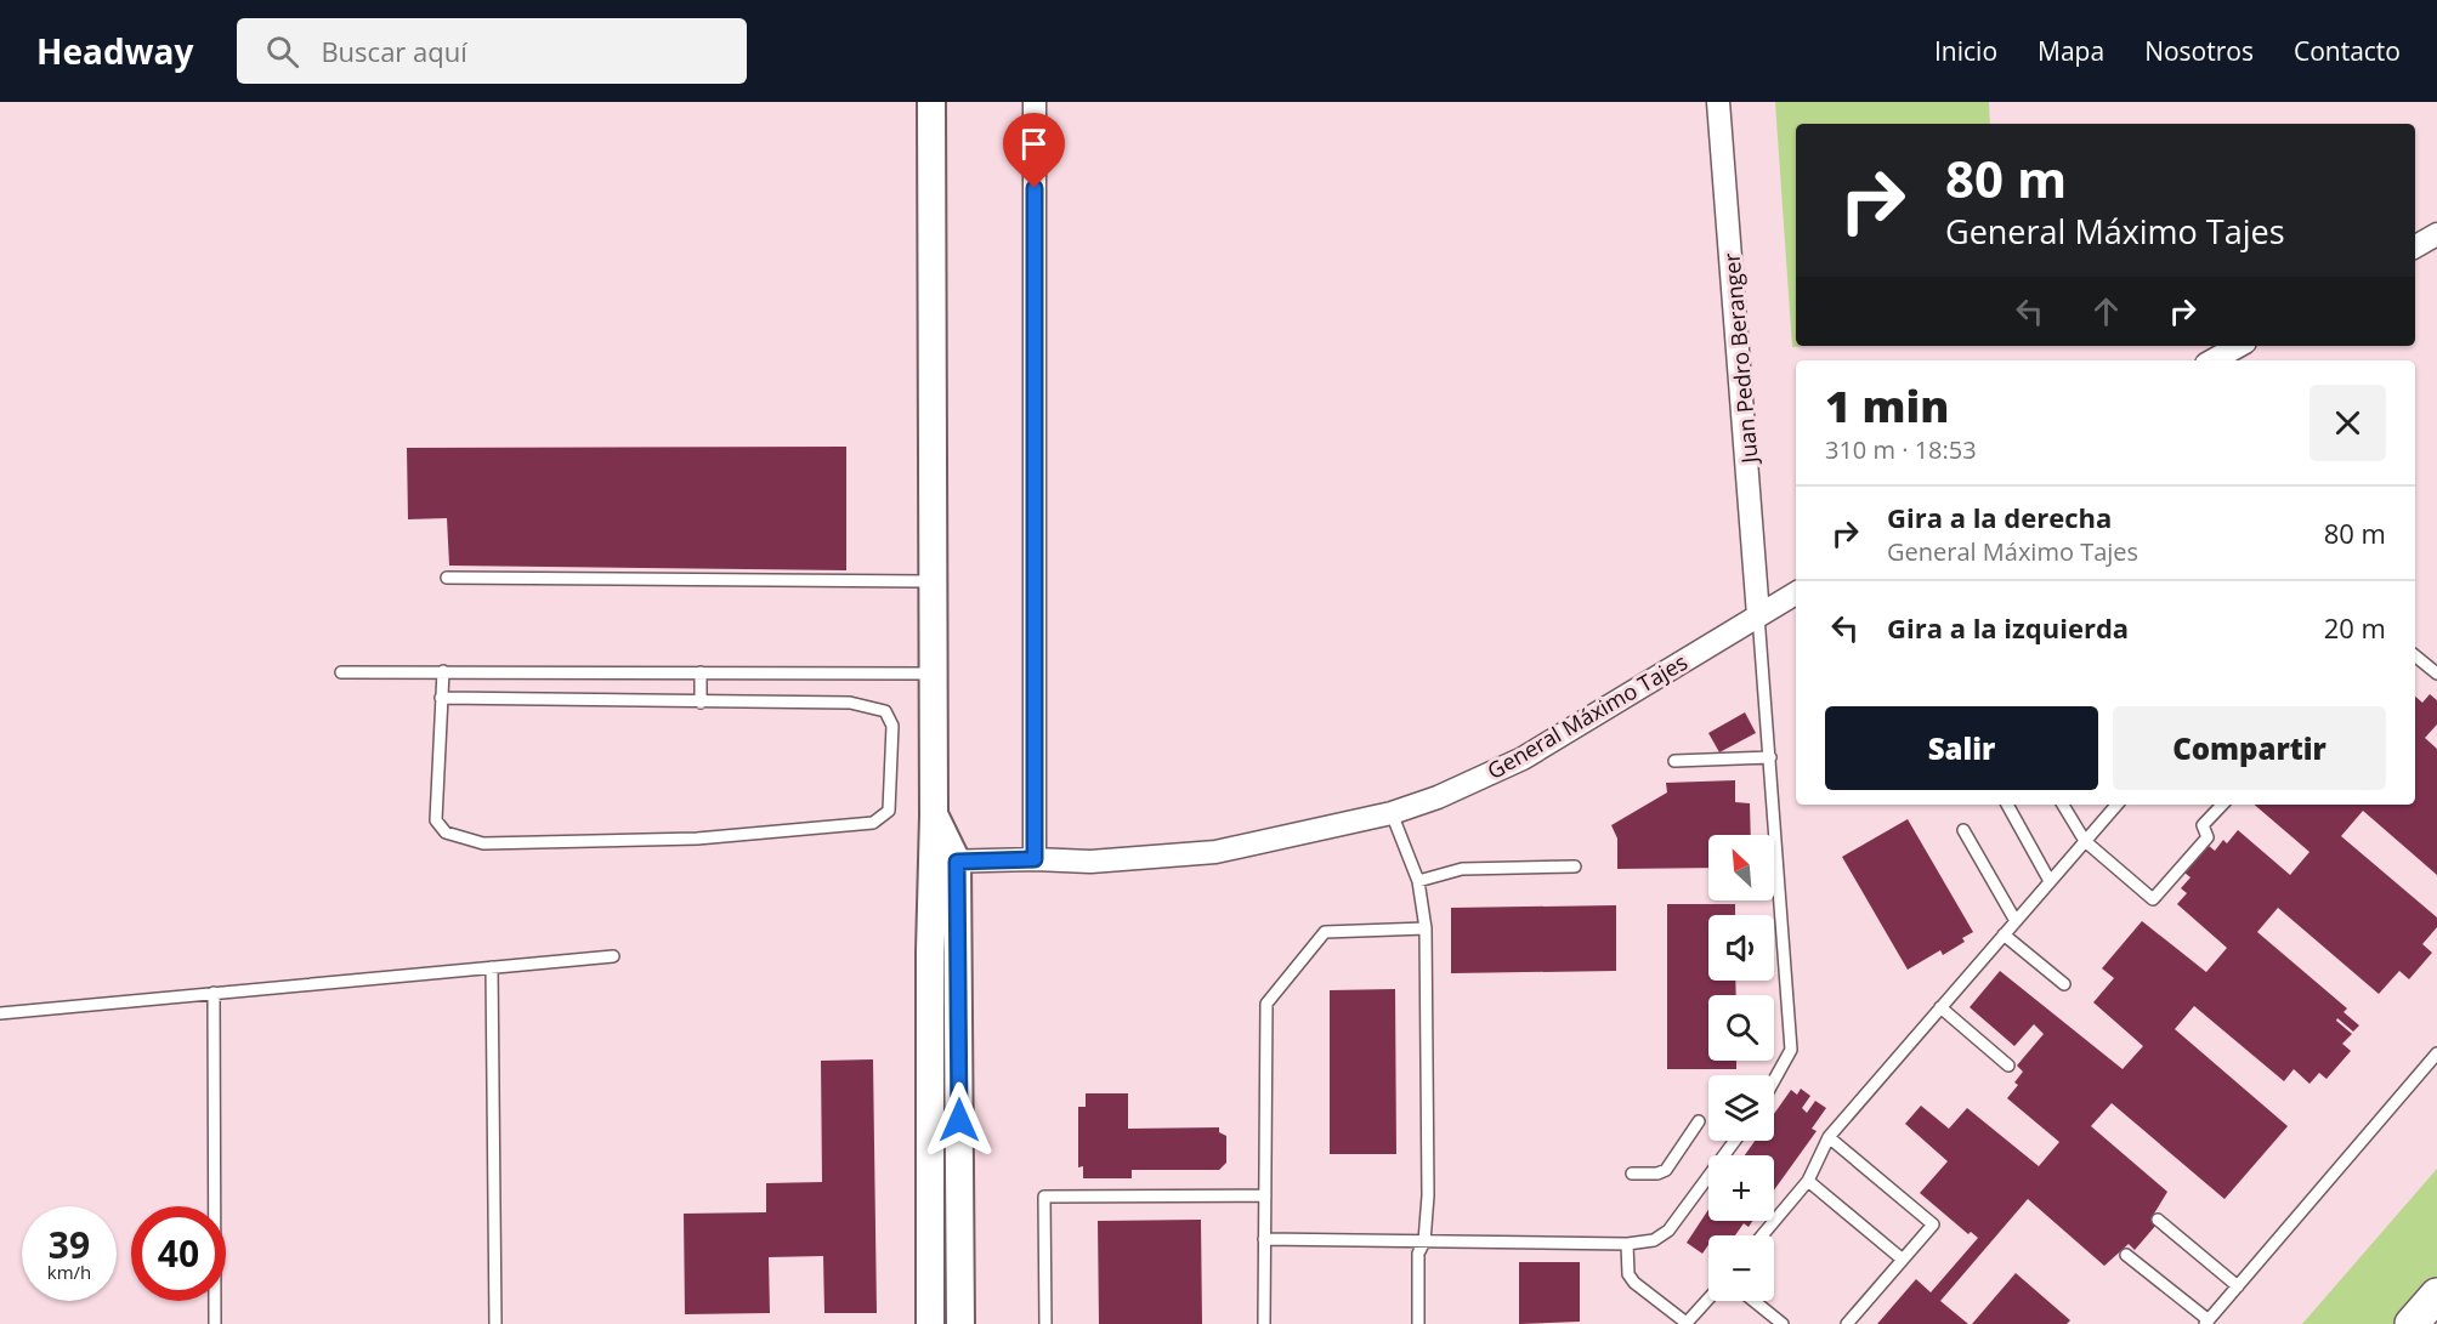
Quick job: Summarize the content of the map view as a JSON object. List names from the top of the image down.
{
  "streets": {
    "street": ["Juan Pedro Beranger", "General Máximo Tajes"]
  },
  "crossings": [
    ["Juan Pedro Beranger", "General Máximo Tajes"]
  ],
  "north": "top left",
  "page": {
    "header": "Headway",
    "search": "Buscar aquí",
    "nav": [
      "Inicio",
      "Mapa",
      "Nosotros",
      "Contacto"
    ],
    "turn": ["80 m", "General Máximo Tajes"],
    "heading": ["1 min", "310 m · 18:53"],
    "list": [
      {
        "name": "Gira a la derecha",
        "note": "General Máximo Tajes",
        "value": "80 m"
      },
      {
        "name": "Gira a la izquierda",
        "value": "20 m"
      }
    ],
    "buttons": ["Salir", "Compartir"],
    "map_buttons": ["+", "−"],
    "speed": "39 km/h",
    "limit": "40"
  }
}
